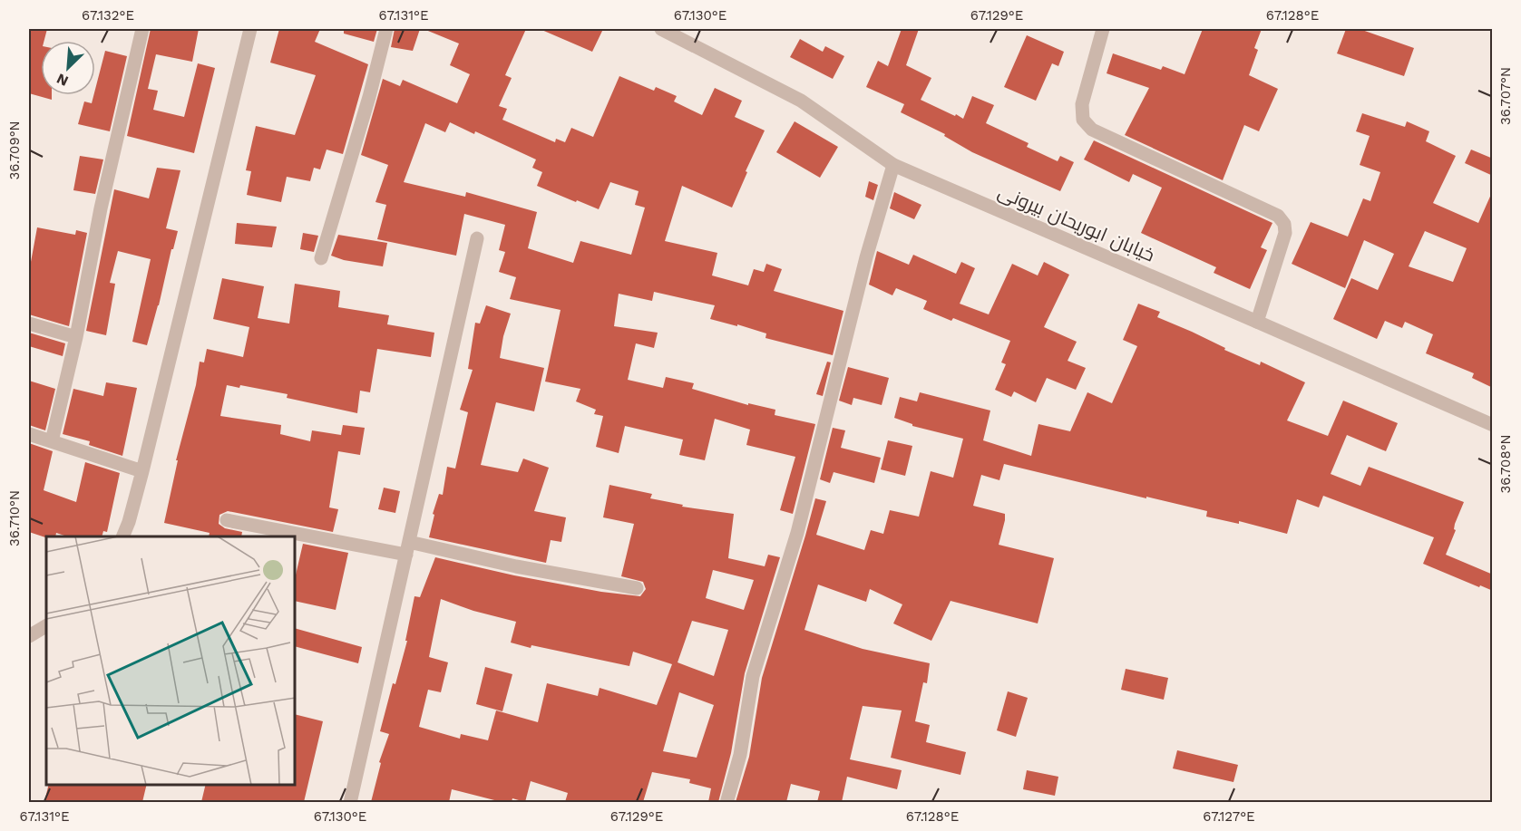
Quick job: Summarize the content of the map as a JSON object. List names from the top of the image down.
{
  "streets": {
    "street": ["خیابان ابوریحان بیرونی"]
  },
  "north": "bottom left",
  "coordinates": [
    "67.132°E",
    "67.131°E",
    "67.130°E",
    "67.129°E",
    "67.128°E",
    "36.707°N",
    "36.709°N",
    "36.708°N",
    "36.710°N",
    "67.127°E"
  ]
}
